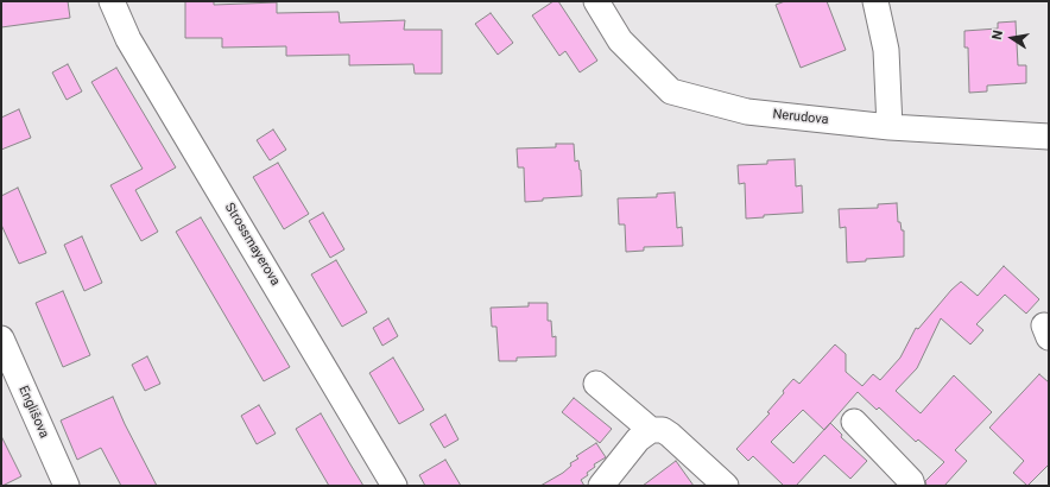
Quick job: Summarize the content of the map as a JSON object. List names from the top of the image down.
{
  "streets": {
    "street": ["Nerudova", "Strossmayerova", "Englišova"]
  },
  "north": "left"
}
